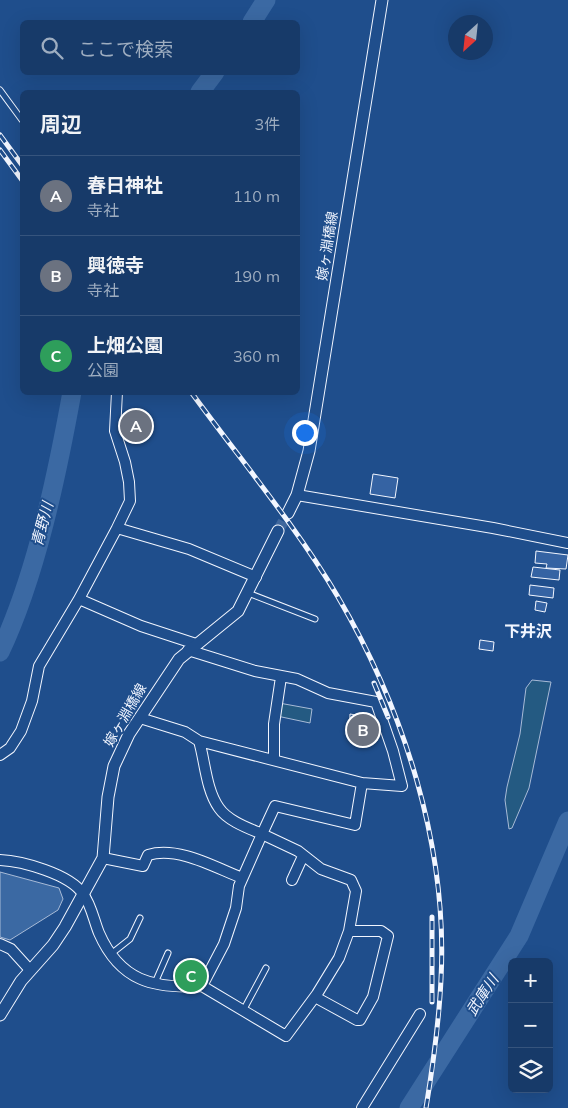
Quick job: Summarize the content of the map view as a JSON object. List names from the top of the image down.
{
  "streets": {
    "street": ["嫁ヶ淵橋線"]
  },
  "districts": ["下井沢"],
  "water": ["青野川", "武庫川"],
  "north": "bottom left",
  "page": {
    "search": "ここで検索",
    "heading": ["周辺", "3件"],
    "list": [
      {
        "mark": "A",
        "name": "春日神社",
        "note": "寺社",
        "value": "110 m"
      },
      {
        "mark": "B",
        "name": "興徳寺",
        "note": "寺社",
        "value": "190 m"
      },
      {
        "mark": "C",
        "name": "上畑公園",
        "note": "公園",
        "value": "360 m"
      }
    ],
    "pins": ["A", "B", "C"],
    "map_buttons": ["+", "−"]
  }
}
